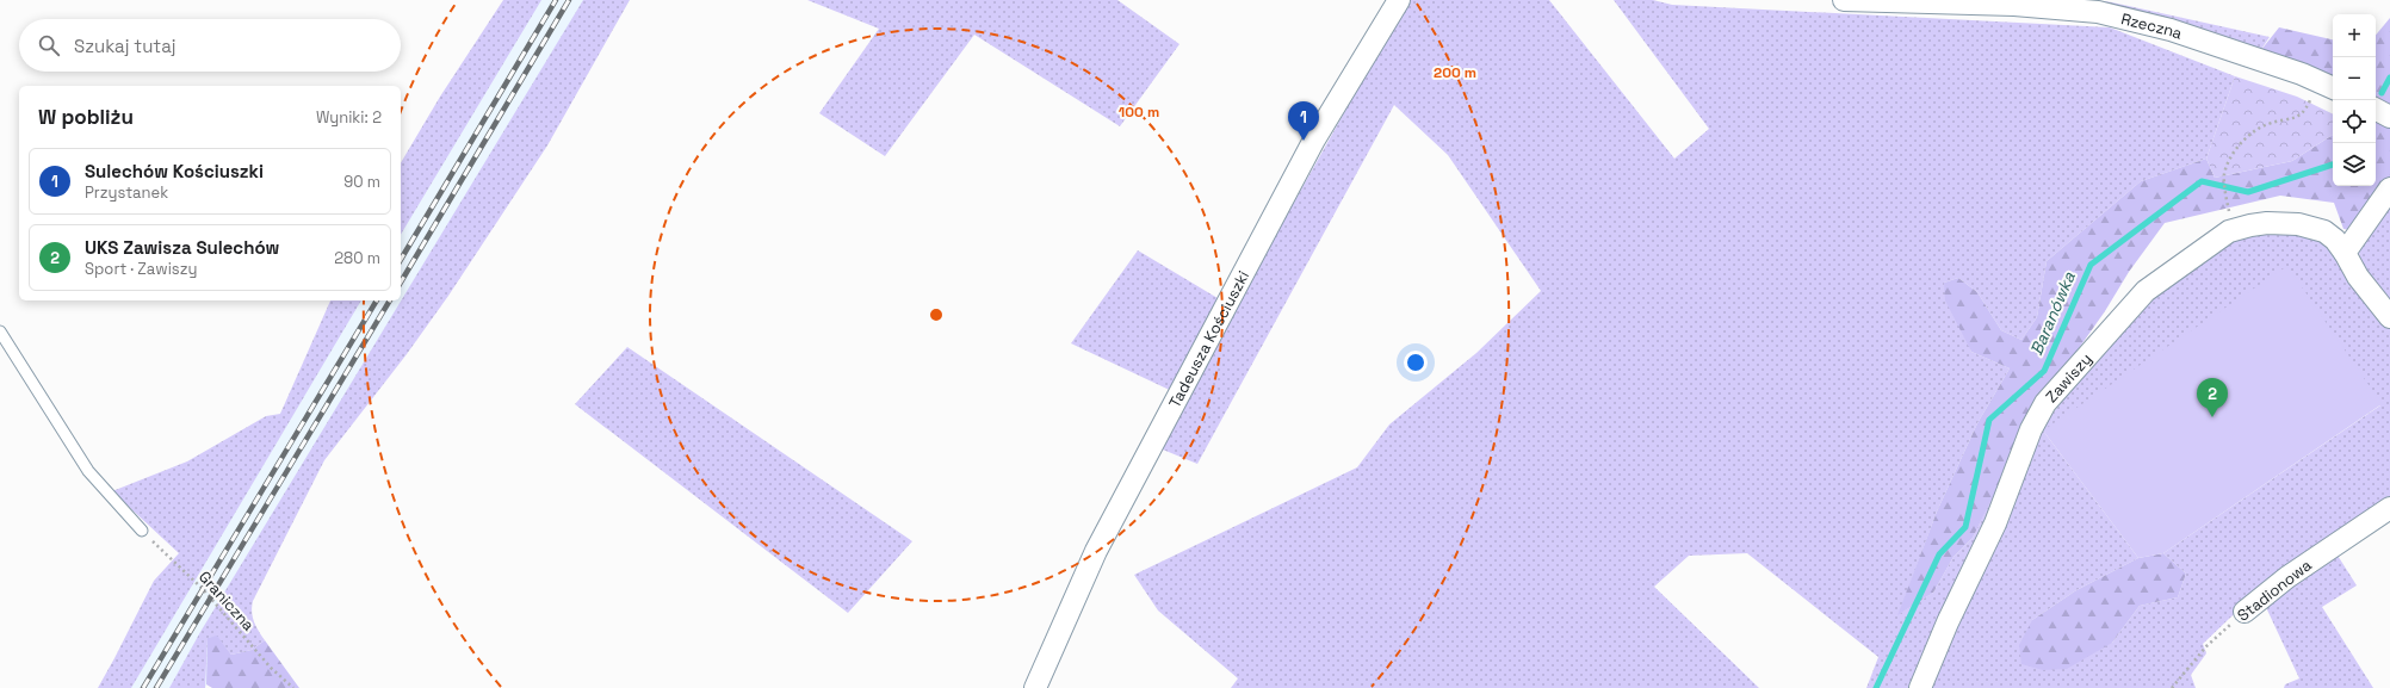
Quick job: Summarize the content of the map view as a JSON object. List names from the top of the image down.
{
  "streets": {
    "street": [
      "Rzeczna",
      "Tadeusza Kościuszki",
      "Zawiszy",
      "Stadionowa"
    ],
    "path": ["Graniczna"]
  },
  "water": ["Baranówka"],
  "page": {
    "map_buttons": ["+", "−"],
    "search": "Szukaj tutaj",
    "heading": ["W pobliżu", "Wyniki: 2"],
    "pins": ["1", "2"],
    "list": [
      {
        "mark": "1",
        "name": "Sulechów Kościuszki",
        "note": "Przystanek",
        "value": "90 m"
      },
      {
        "mark": "2",
        "name": "UKS Zawisza Sulechów",
        "note": "Sport · Zawiszy",
        "value": "280 m"
      }
    ]
  },
  "rings": ["200 m", "100 m"]
}
